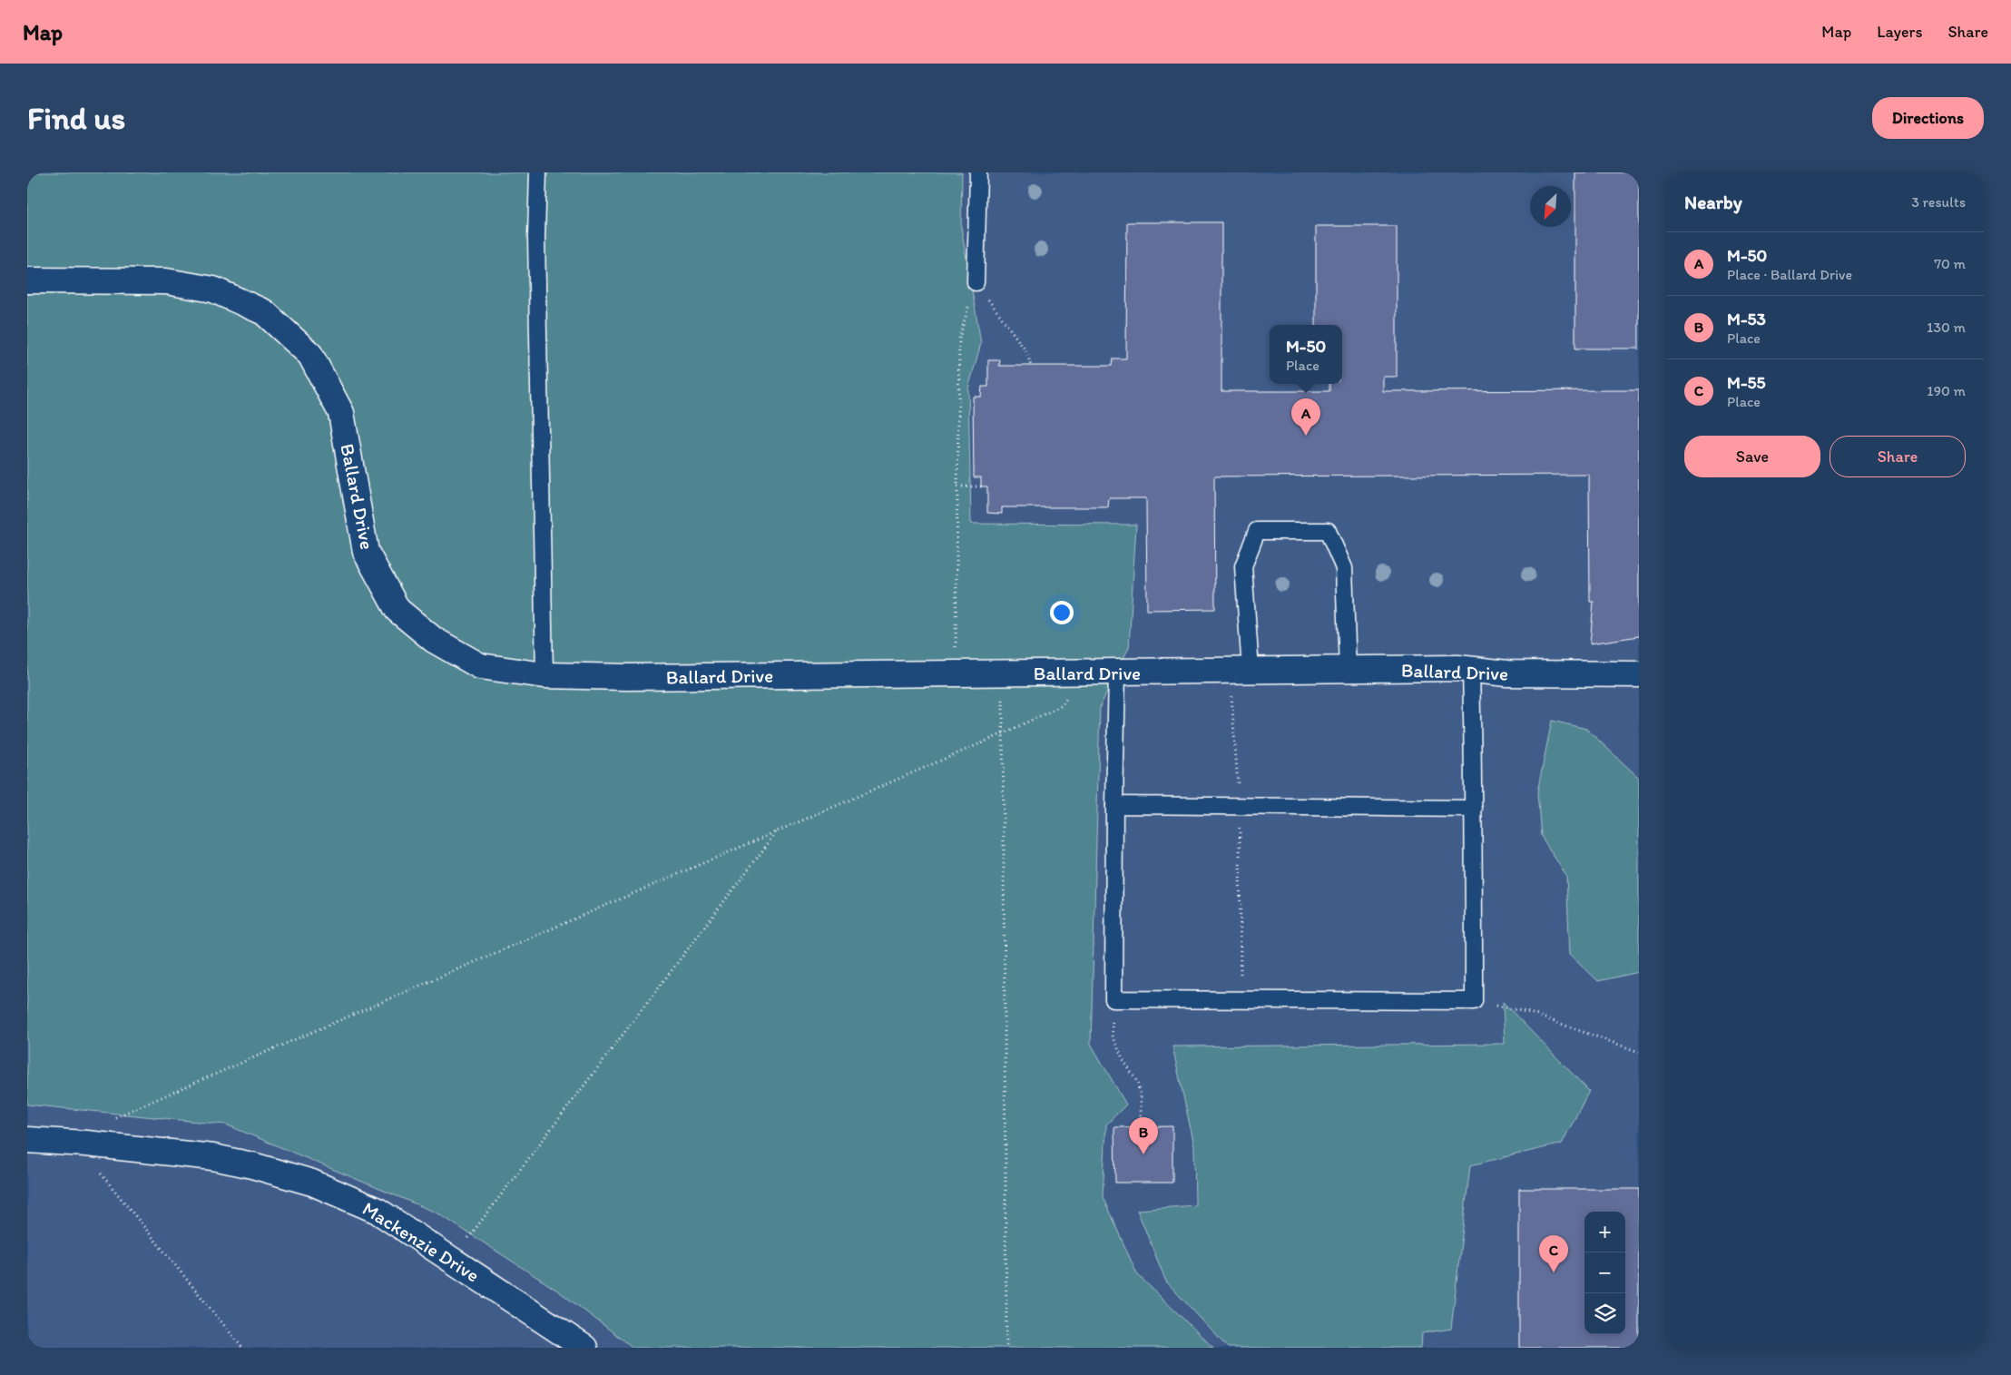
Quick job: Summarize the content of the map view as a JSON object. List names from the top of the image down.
{
  "streets": {
    "street": ["Ballard Drive", "Mackenzie Drive"]
  },
  "north": "bottom left",
  "page": {
    "header": "Map",
    "nav": ["Map", "Layers", "Share"],
    "buttons": [
      "Directions",
      ["Save", "Share"]
    ],
    "title": "Find us",
    "heading": ["Nearby", "3 results"],
    "list": [
      {
        "mark": "A",
        "name": "M-50",
        "note": "Place · Ballard Drive",
        "value": "70 m"
      },
      {
        "mark": "B",
        "name": "M-53",
        "note": "Place",
        "value": "130 m"
      },
      {
        "mark": "C",
        "name": "M-55",
        "note": "Place",
        "value": "190 m"
      }
    ],
    "popup": ["M-50", "Place"],
    "pins": ["A", "B", "C"],
    "map_buttons": ["+", "−"]
  }
}
